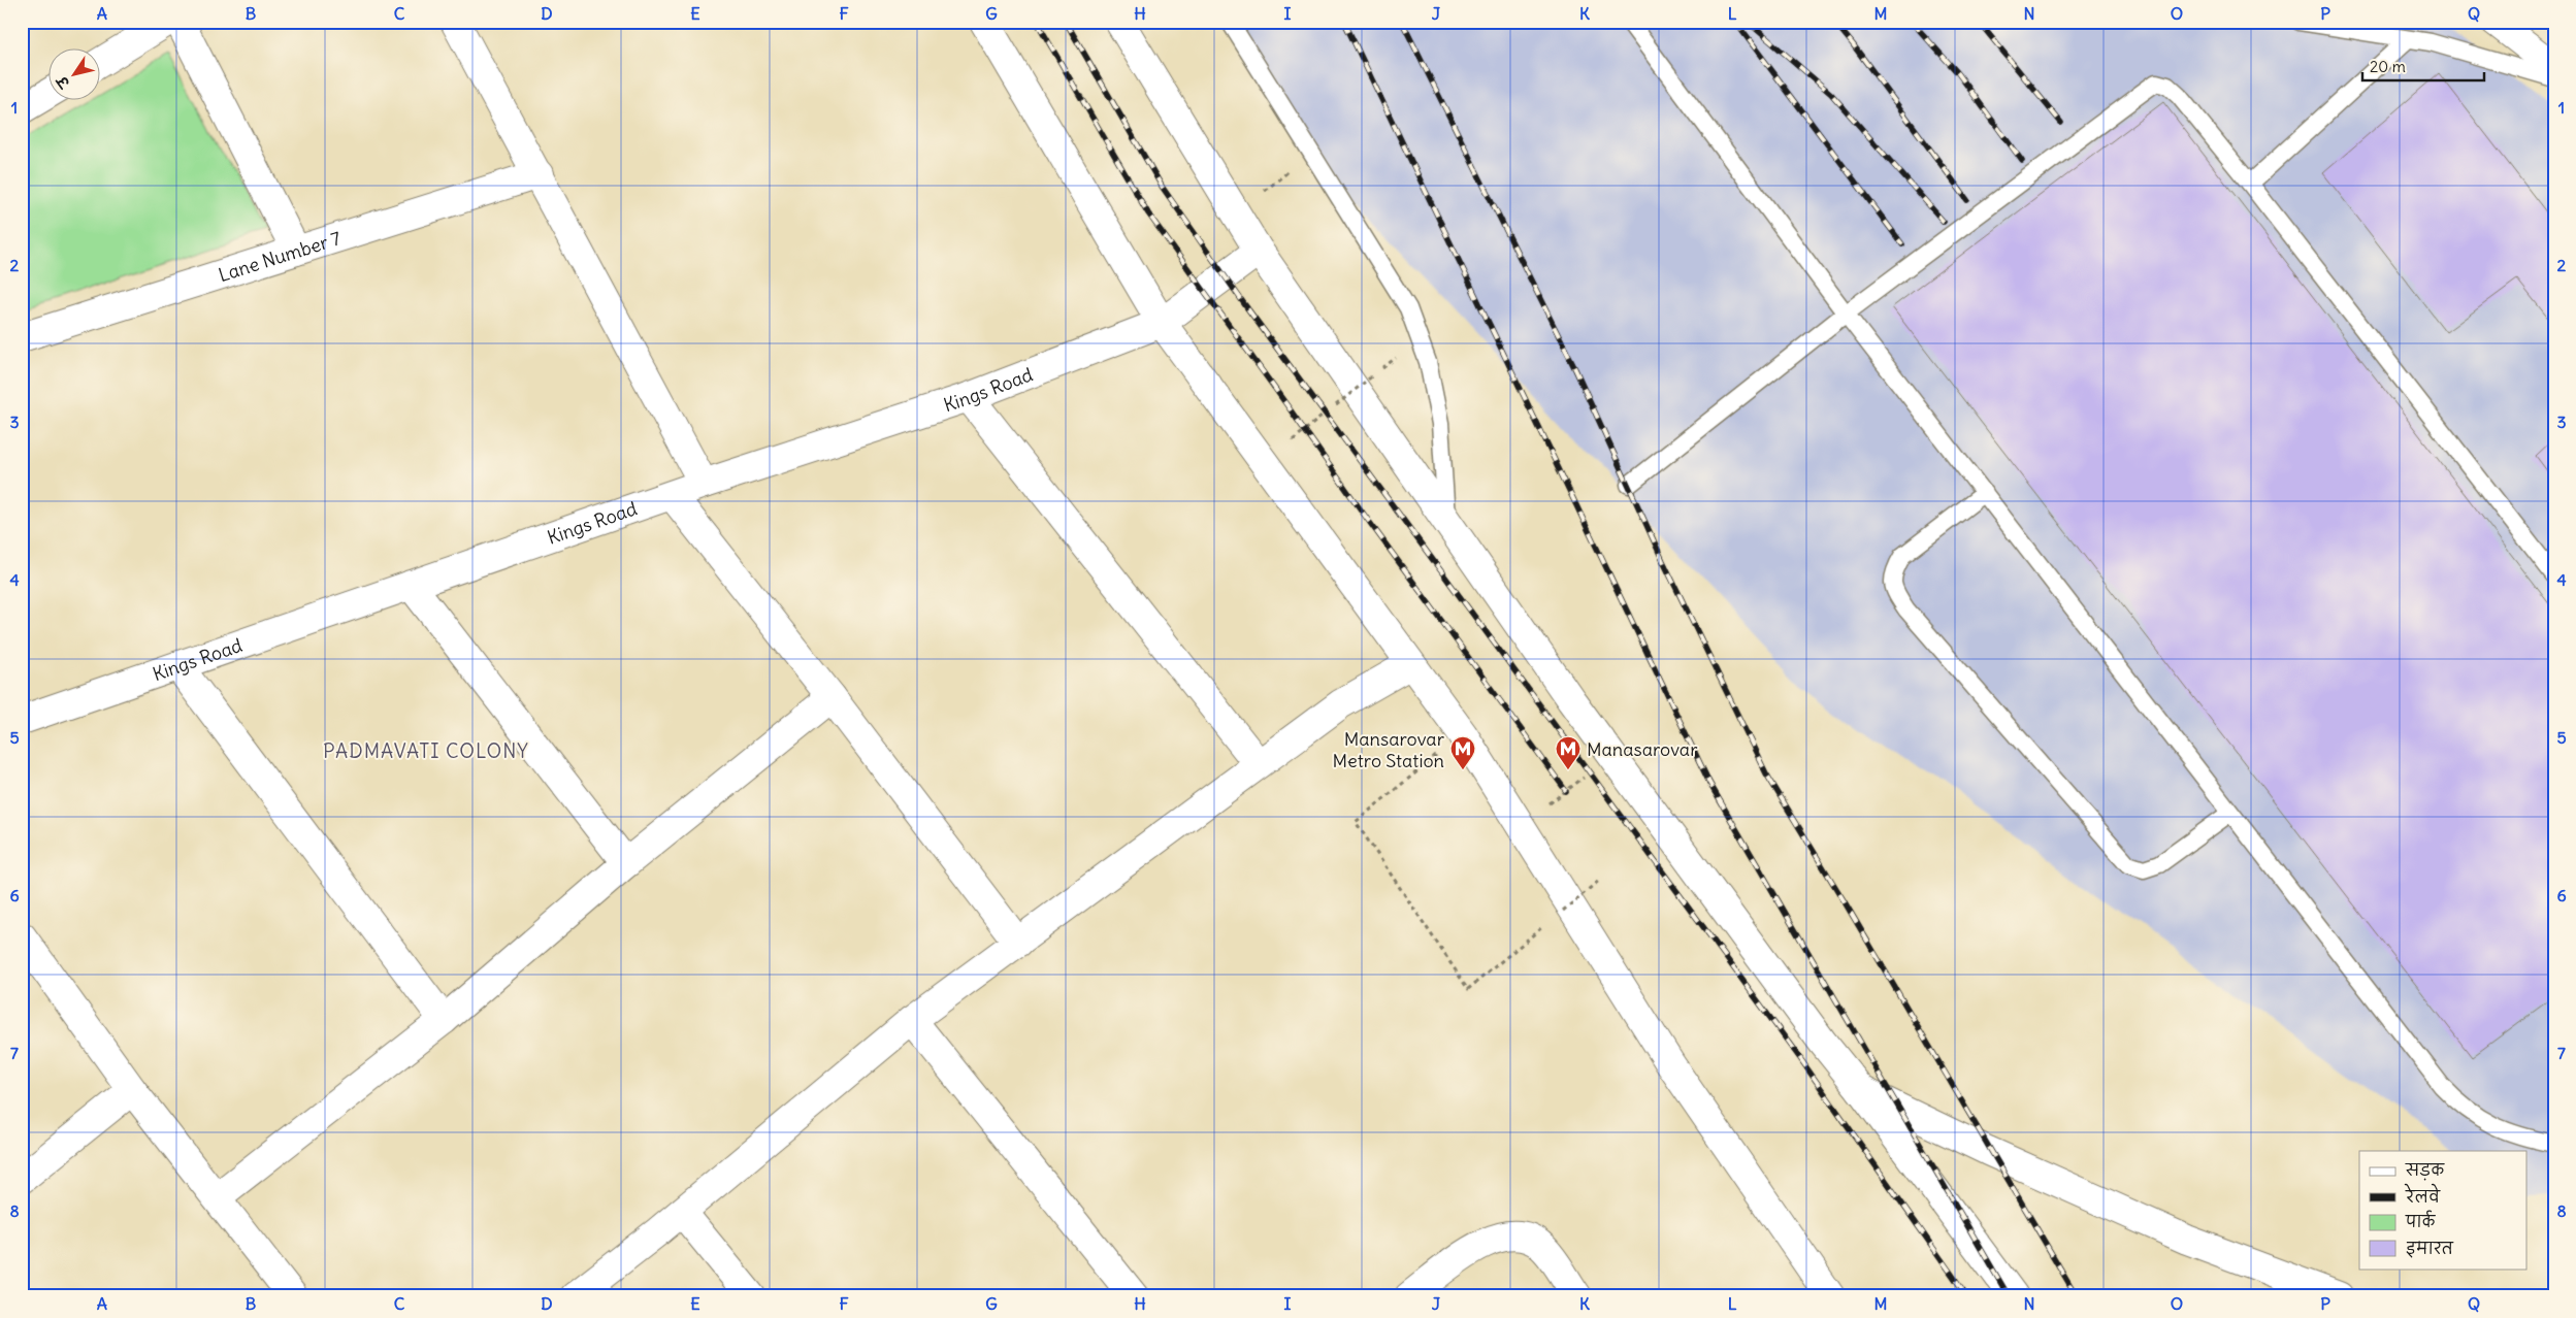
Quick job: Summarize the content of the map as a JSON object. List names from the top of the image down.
{
  "streets": {
    "main road": ["Lane Number 7", "Kings Road"]
  },
  "districts": ["PADMAVATI COLONY"],
  "places": {
    "metro station": ["Mansarovar Metro Station", "Manasarovar"]
  },
  "legend": [
    "सड़क",
    "रेलवे",
    "पार्क",
    "इमारत"
  ],
  "scale_bar": "20 m",
  "north": "bottom left",
  "grid": {
    "columns": [
      "A",
      "B",
      "C",
      "D",
      "E",
      "F",
      "G",
      "H",
      "I",
      "J",
      "K",
      "L",
      "M",
      "N",
      "O",
      "P",
      "Q"
    ],
    "rows": [
      "1",
      "2",
      "3",
      "4",
      "5",
      "6",
      "7",
      "8"
    ]
  }
}
